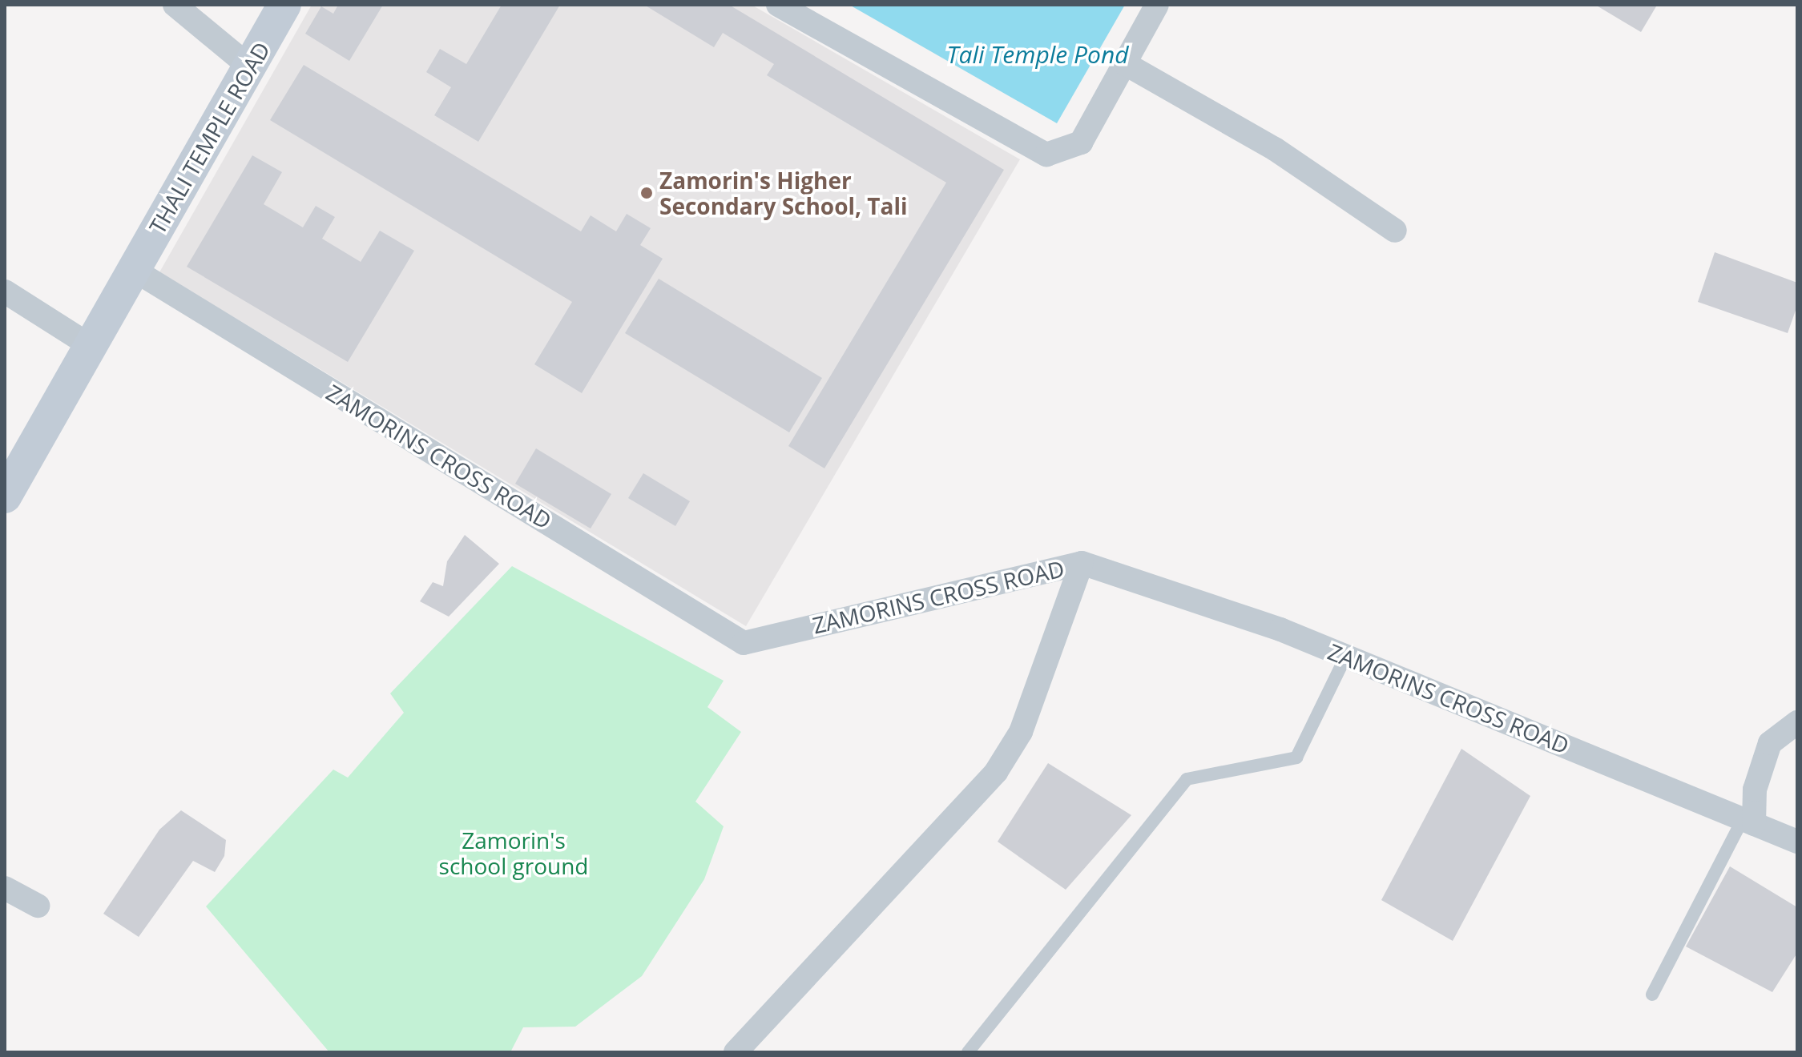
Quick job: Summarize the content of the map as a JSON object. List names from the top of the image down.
{
  "streets": {
    "street": ["THALI TEMPLE ROAD", "ZAMORINS CROSS ROAD"]
  },
  "crossings": [
    ["THALI TEMPLE ROAD", "ZAMORINS CROSS ROAD"]
  ],
  "water": ["Tali Temple Pond"],
  "parks": ["Zamorin's school ground"],
  "places": ["Zamorin's Higher Secondary School, Tali"]
}
